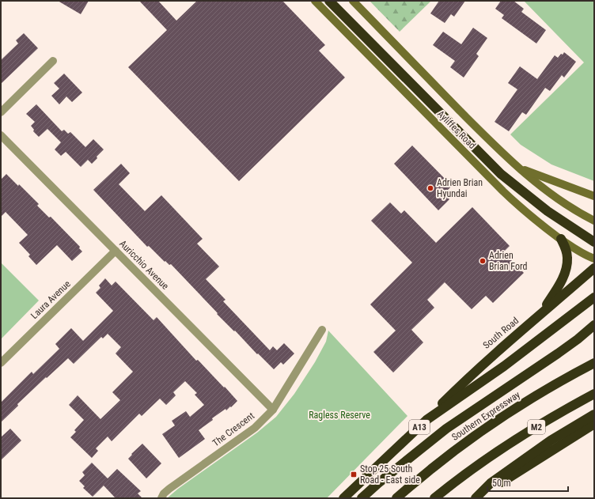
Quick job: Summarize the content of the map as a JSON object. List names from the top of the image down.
{
  "streets": {
    "highway": [
      "South Road",
      "Southern Expressway",
      "A13",
      "M2"
    ],
    "main road": ["Ayliffes Road"],
    "street": ["Auricchio Avenue", "Laura Avenue", "The Crescent"]
  },
  "crossings": [
    ["Auricchio Avenue", "Laura Avenue"],
    ["Auricchio Avenue", "The Crescent"]
  ],
  "parks": ["Ragless Reserve"],
  "places": {
    "other": ["Adrien Brian Hyundai", "Adrien Brian Ford"],
    "transit": ["Stop 25 South Road - East side"]
  },
  "scale_bar": "50 m"
}
